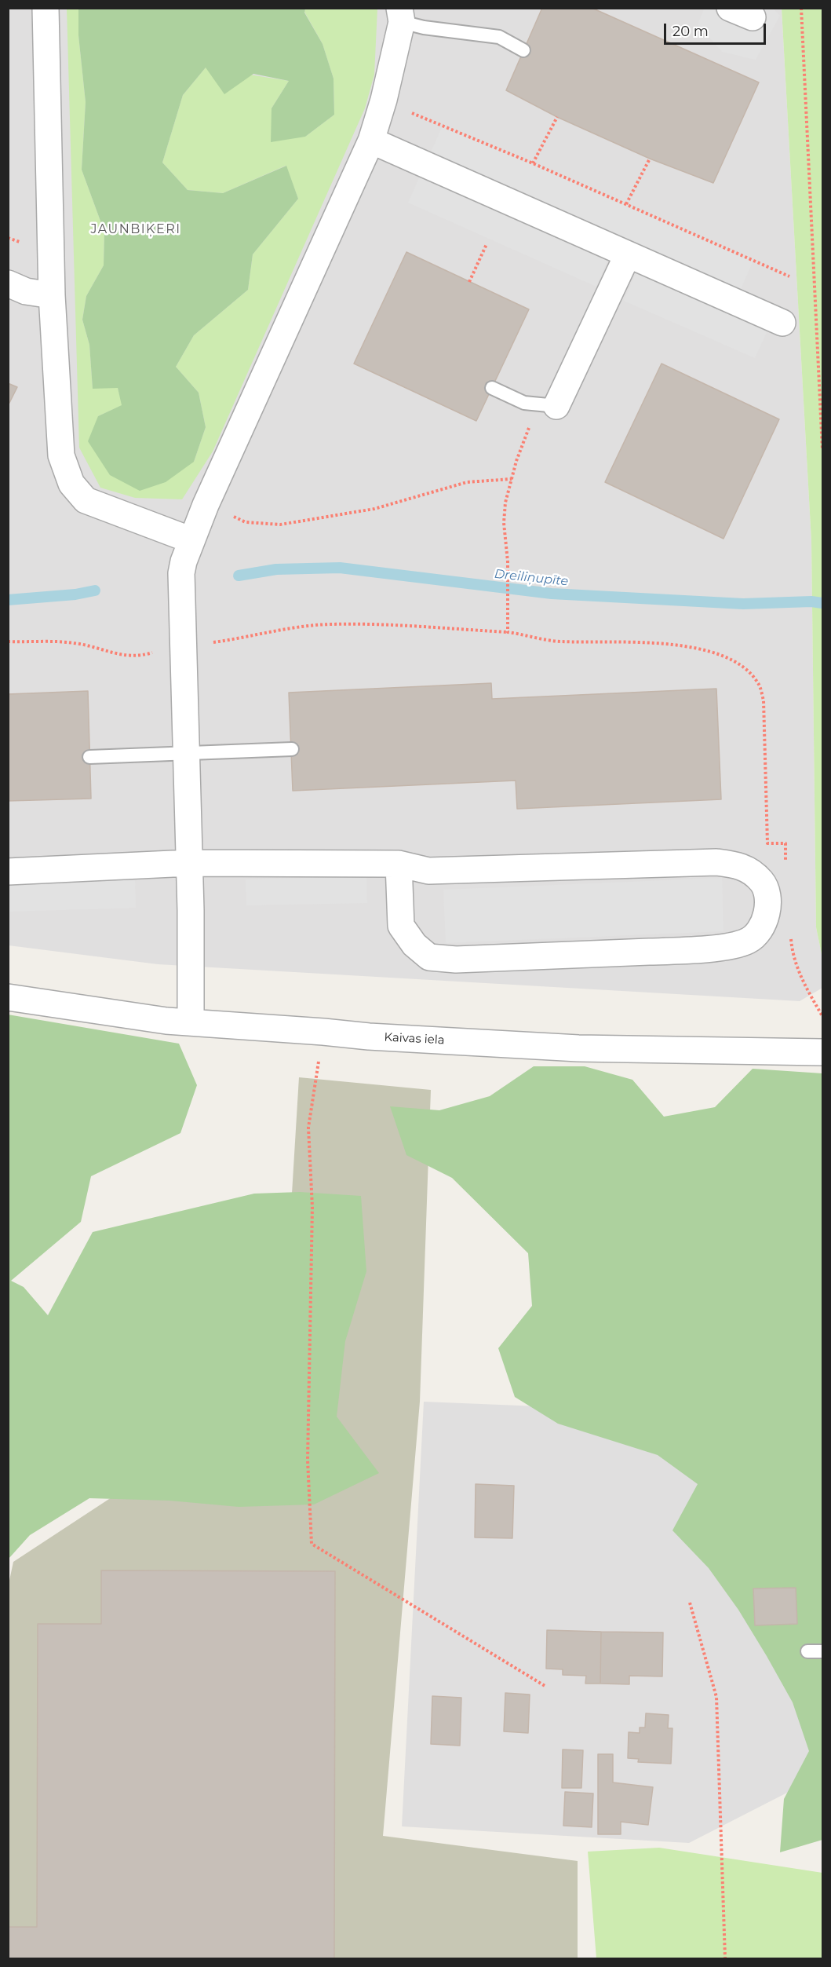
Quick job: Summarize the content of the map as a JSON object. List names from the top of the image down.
{
  "streets": {
    "street": ["Kaivas iela"]
  },
  "districts": ["JAUNBIĶERI"],
  "water": ["Dreiliņupīte"],
  "scale_bar": "20 m"
}
